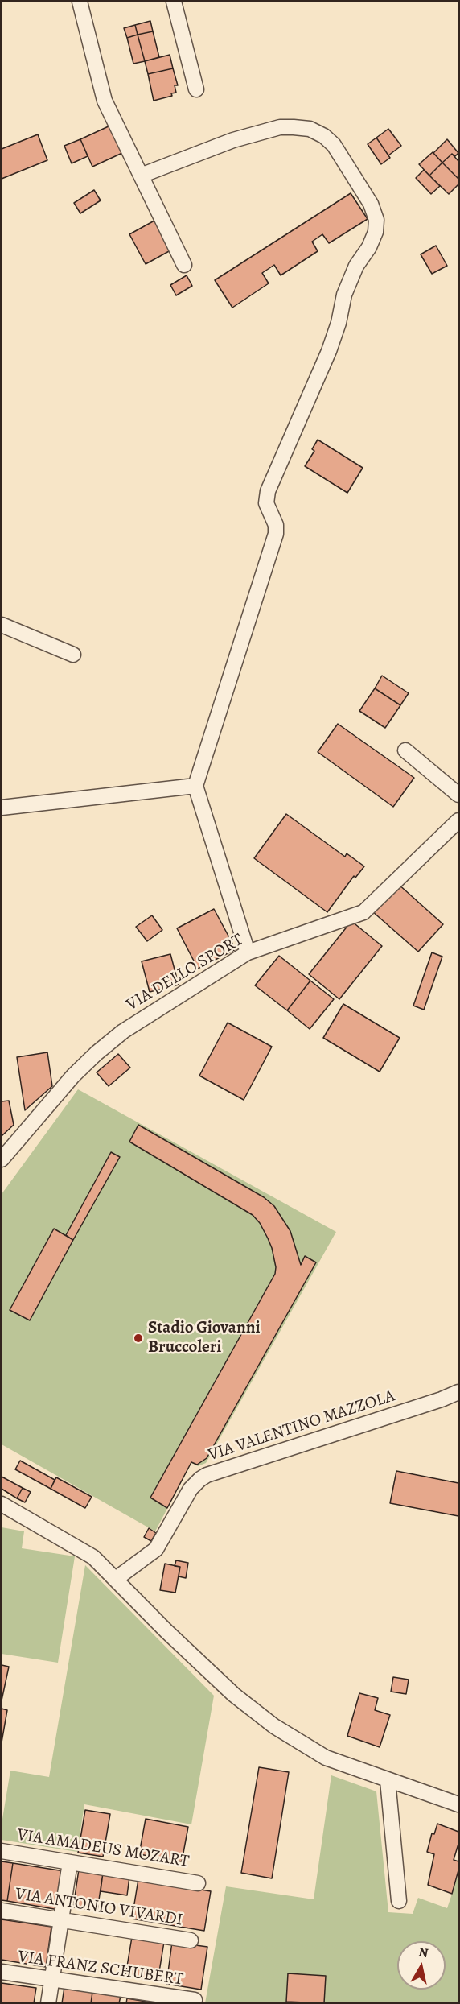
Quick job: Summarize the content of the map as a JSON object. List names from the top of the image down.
{
  "streets": {
    "street": [
      "VIA DELLO SPORT",
      "VIA VALENTINO MAZZOLA",
      "VIA AMADEUS MOZART",
      "VIA ANTONIO VIVARDI",
      "VIA FRANZ SCHUBERT"
    ]
  },
  "places": ["Stadio Giovanni Bruccoleri"],
  "north": "top"
}
